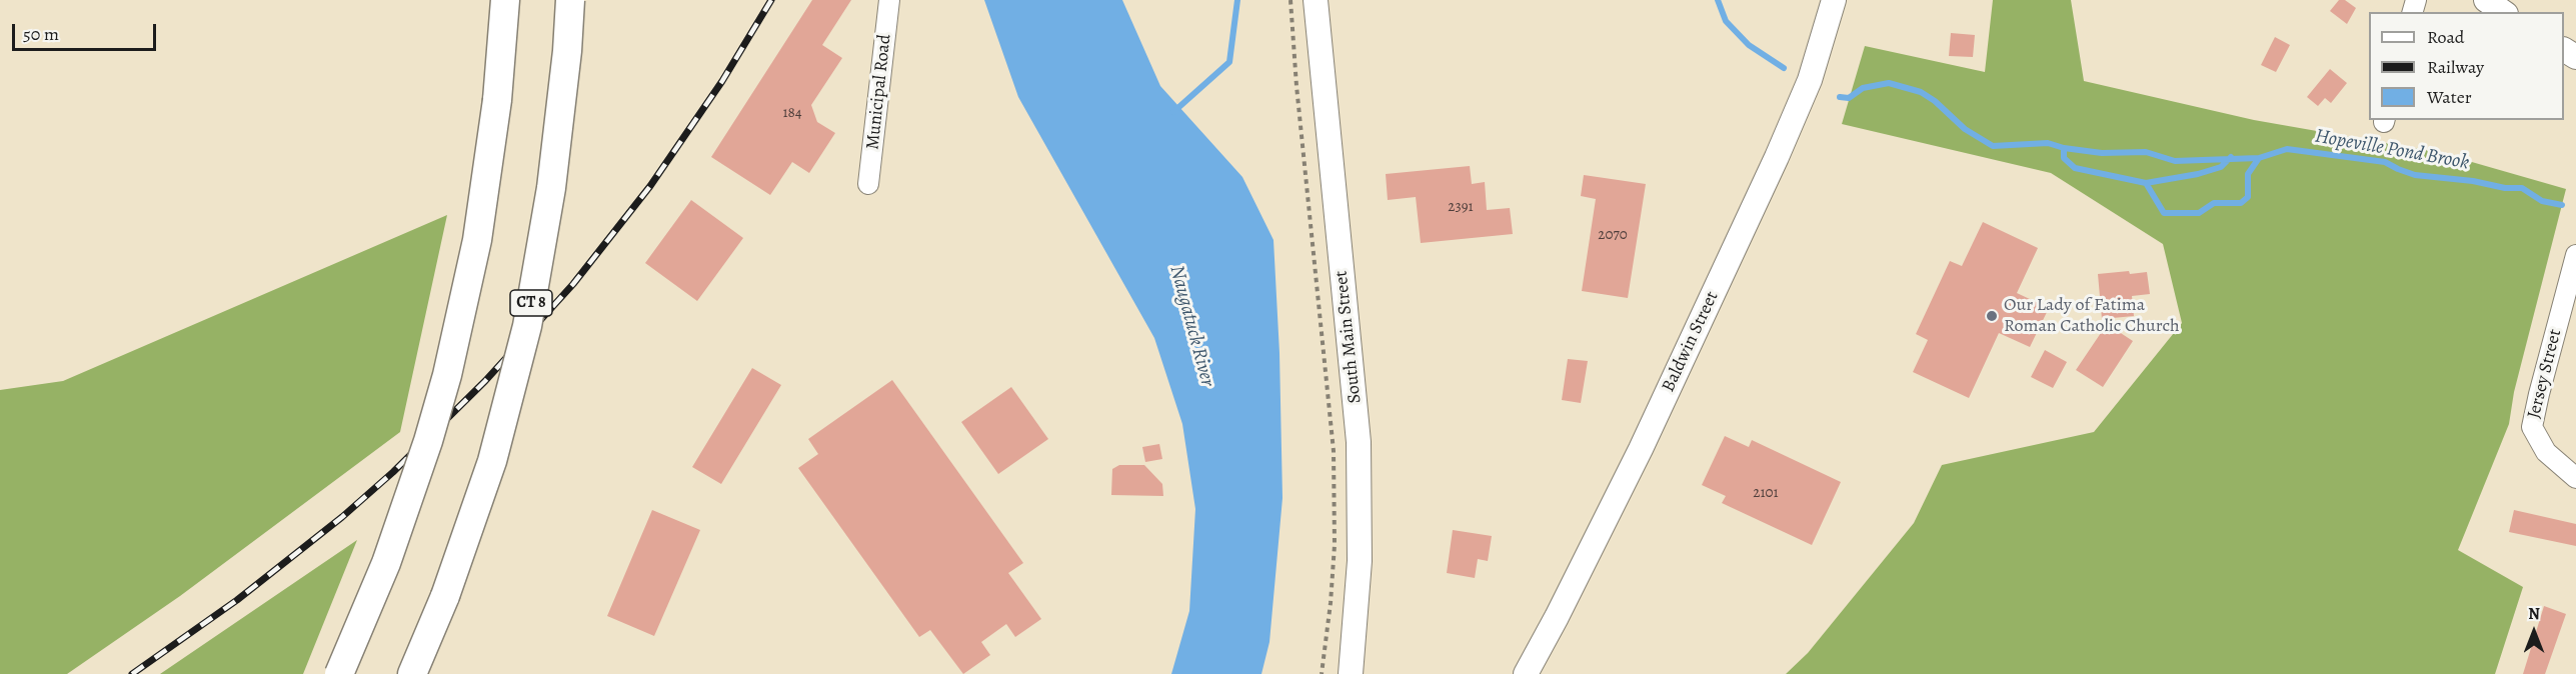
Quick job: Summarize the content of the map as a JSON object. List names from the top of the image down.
{
  "streets": {
    "highway": ["CT 8"],
    "main road": ["South Main Street", "Baldwin Street"],
    "street": ["Municipal Road", "Jersey Street"]
  },
  "water": ["Hopeville Pond Brook", "Naugatuck River"],
  "places": ["Our Lady of Fatima Roman Catholic Church"],
  "house_numbers": [
    "184",
    "2391",
    "2070",
    "2101"
  ],
  "legend": ["Road", "Railway", "Water"],
  "scale_bar": "50 m",
  "north": "top"
}
